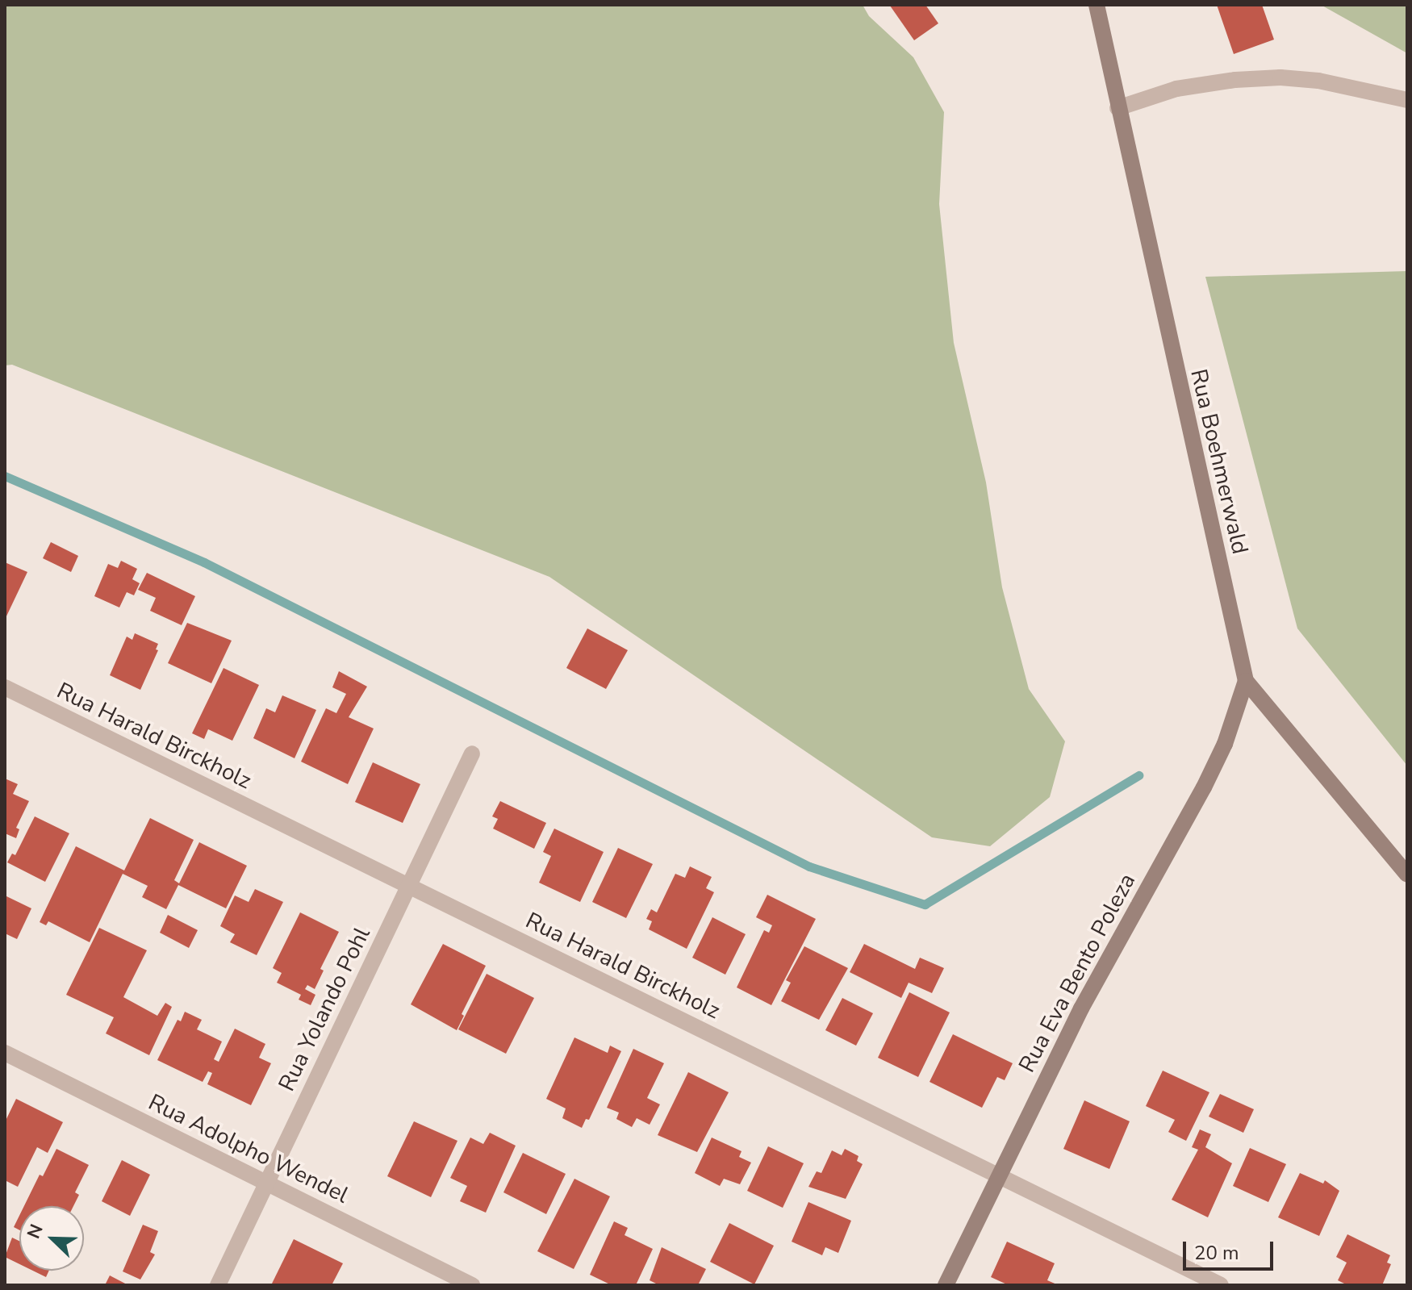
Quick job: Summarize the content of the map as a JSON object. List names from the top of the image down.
{
  "streets": {
    "main road": ["Rua Boehmerwald", "Rua Eva Bento Poleza"],
    "street": ["Rua Harald Birckholz", "Rua Yolando Pohl", "Rua Adolpho Wendel"]
  },
  "crossings": [
    ["Rua Boehmerwald", "Rua Eva Bento Poleza"],
    ["Rua Harald Birckholz", "Rua Eva Bento Poleza"],
    ["Rua Harald Birckholz", "Rua Yolando Pohl"],
    ["Rua Yolando Pohl", "Rua Adolpho Wendel"]
  ],
  "scale_bar": "20 m",
  "north": "top left"
}
